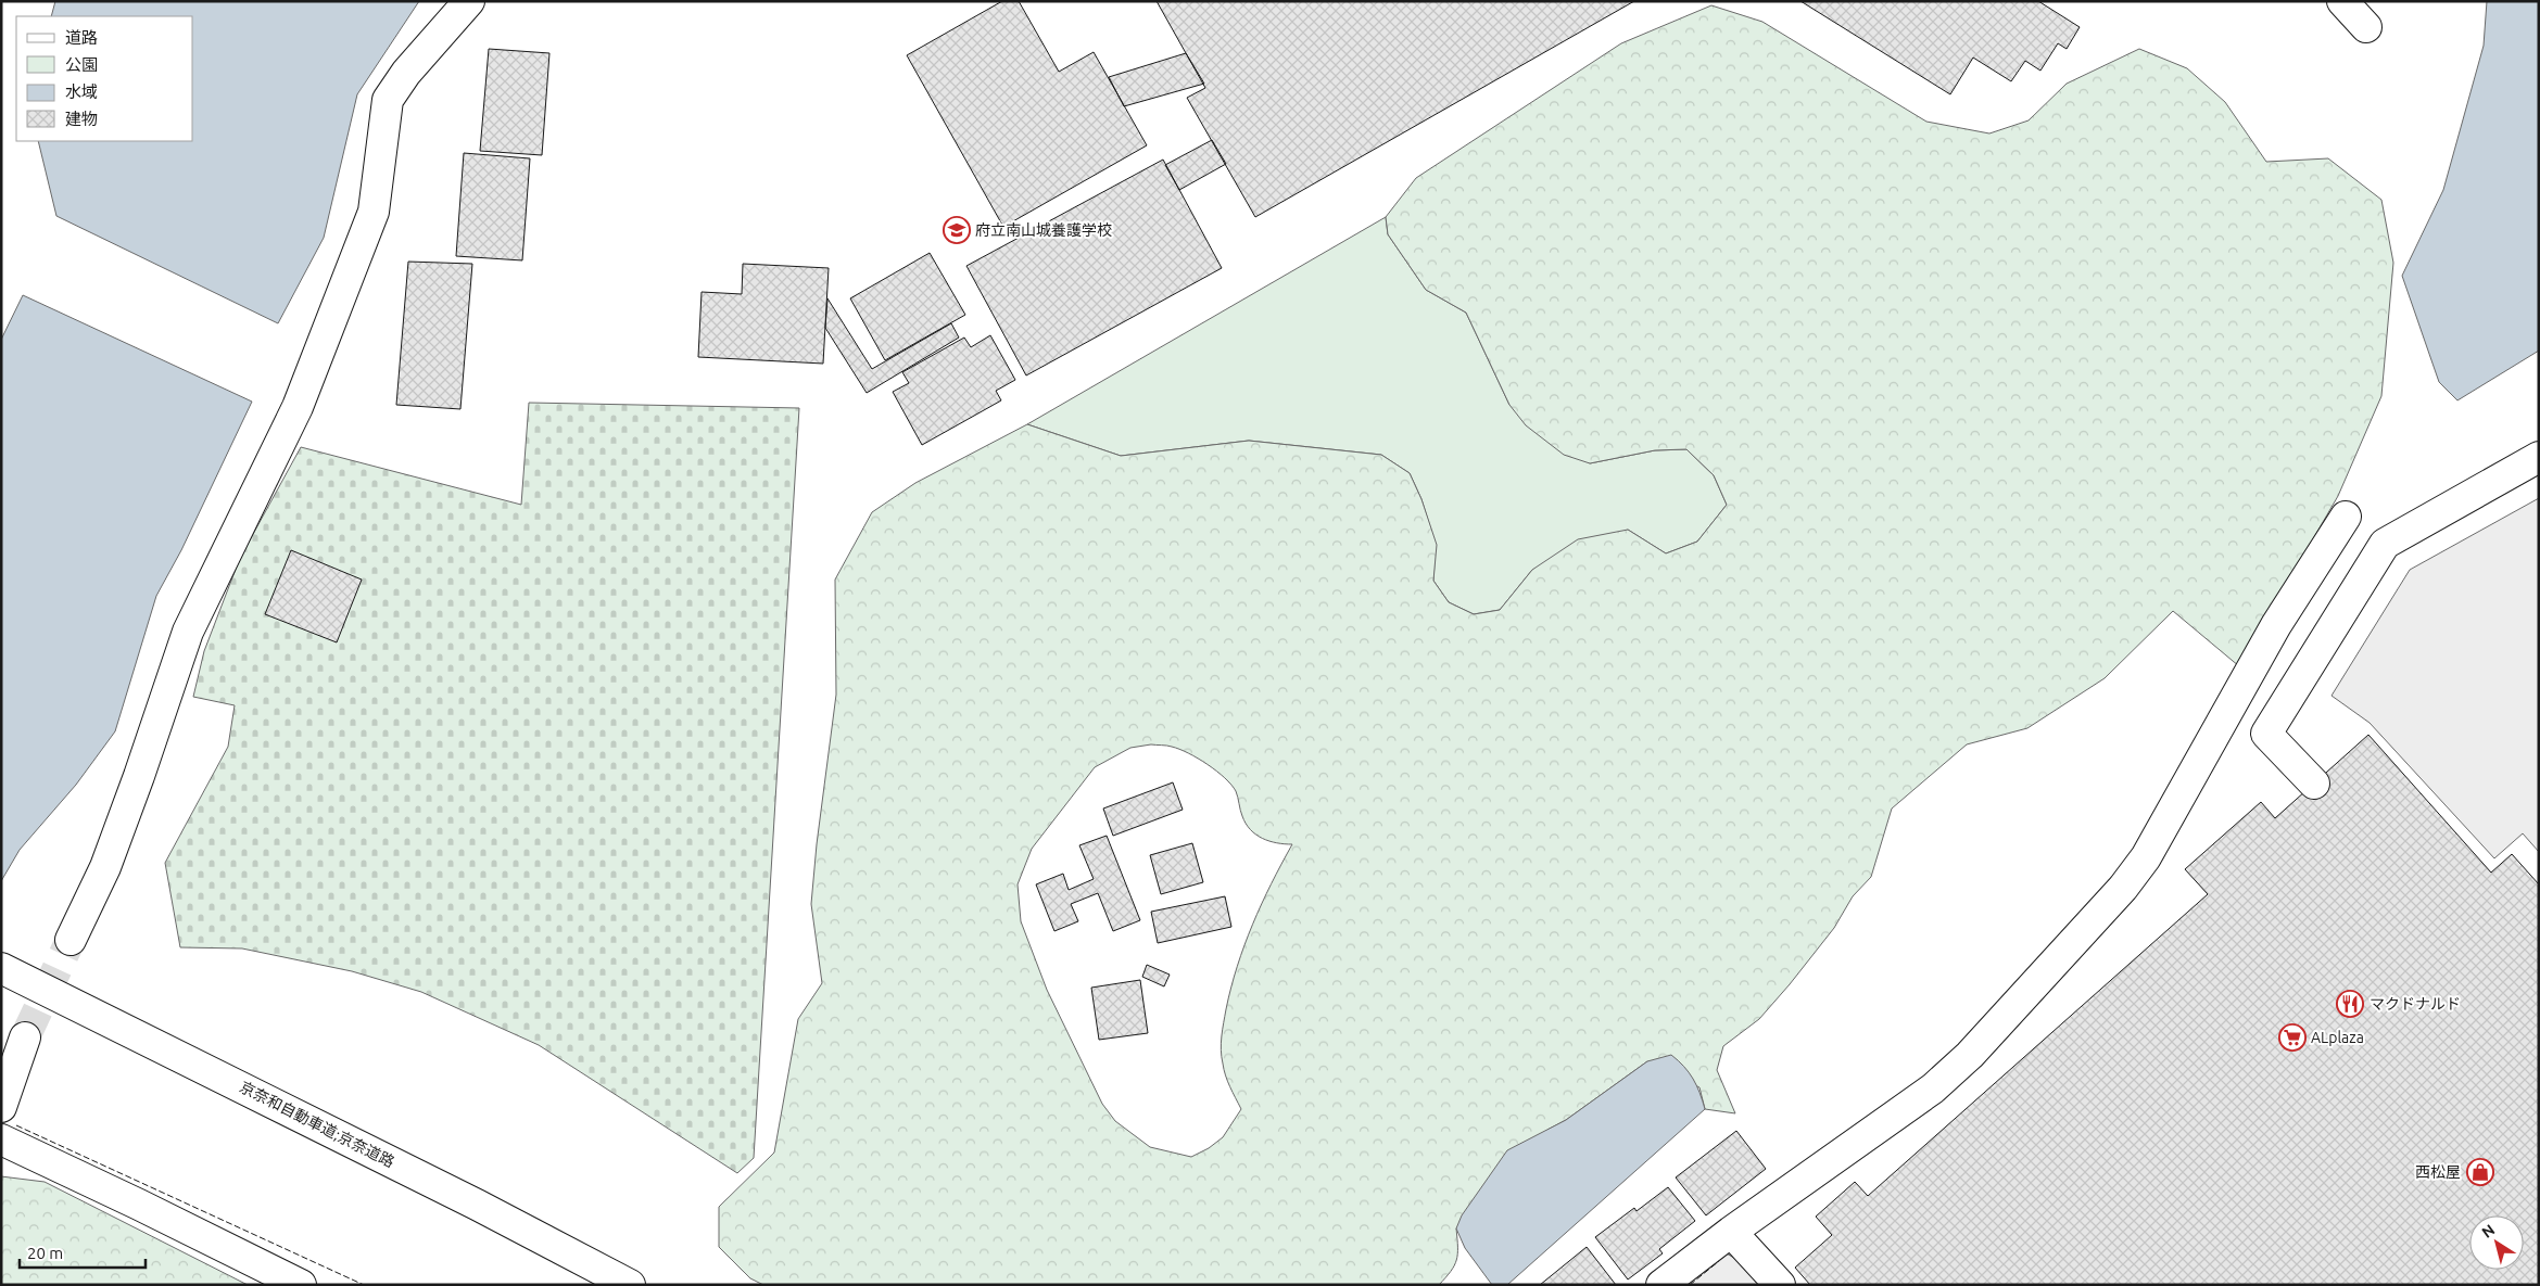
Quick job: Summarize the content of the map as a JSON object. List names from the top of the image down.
{
  "streets": {
    "main road": ["京奈和自動車道;京奈道路"]
  },
  "places": {
    "school or university": ["府立南山城養護学校"],
    "restaurant": ["マクドナルド"],
    "supermarket": ["ALplaza"],
    "shop": ["西松屋"]
  },
  "legend": [
    "道路",
    "公園",
    "水域",
    "建物"
  ],
  "scale_bar": "20 m",
  "north": "top left"
}
